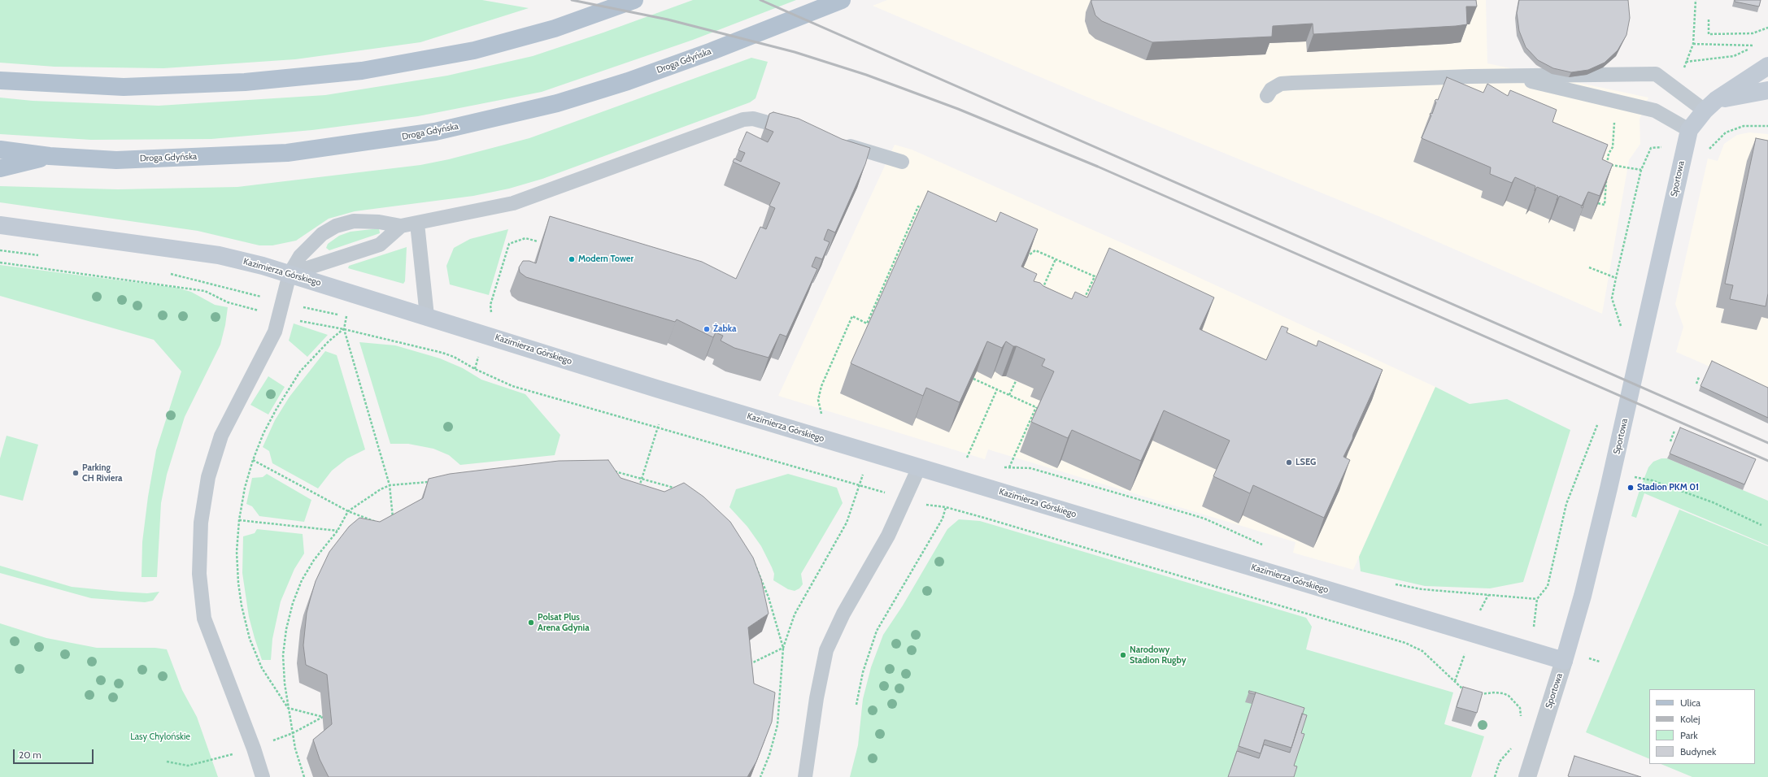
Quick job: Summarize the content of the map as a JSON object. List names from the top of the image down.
{
  "streets": {
    "main road": ["Droga Gdyńska"],
    "street": ["Sportowa", "Kazimierza Górskiego"]
  },
  "crossings": [
    ["Sportowa", "Kazimierza Górskiego"]
  ],
  "parks": ["Lasy Chylońskie"],
  "places": [
    "Modern Tower",
    "Żabka",
    "LSEG",
    "Parking CH Riviera",
    "Stadion PKM 01",
    "Polsat Plus Arena Gdynia",
    "Narodowy Stadion Rugby"
  ],
  "legend": [
    "Ulica",
    "Kolej",
    "Park",
    "Budynek"
  ],
  "scale_bar": "20 m"
}
